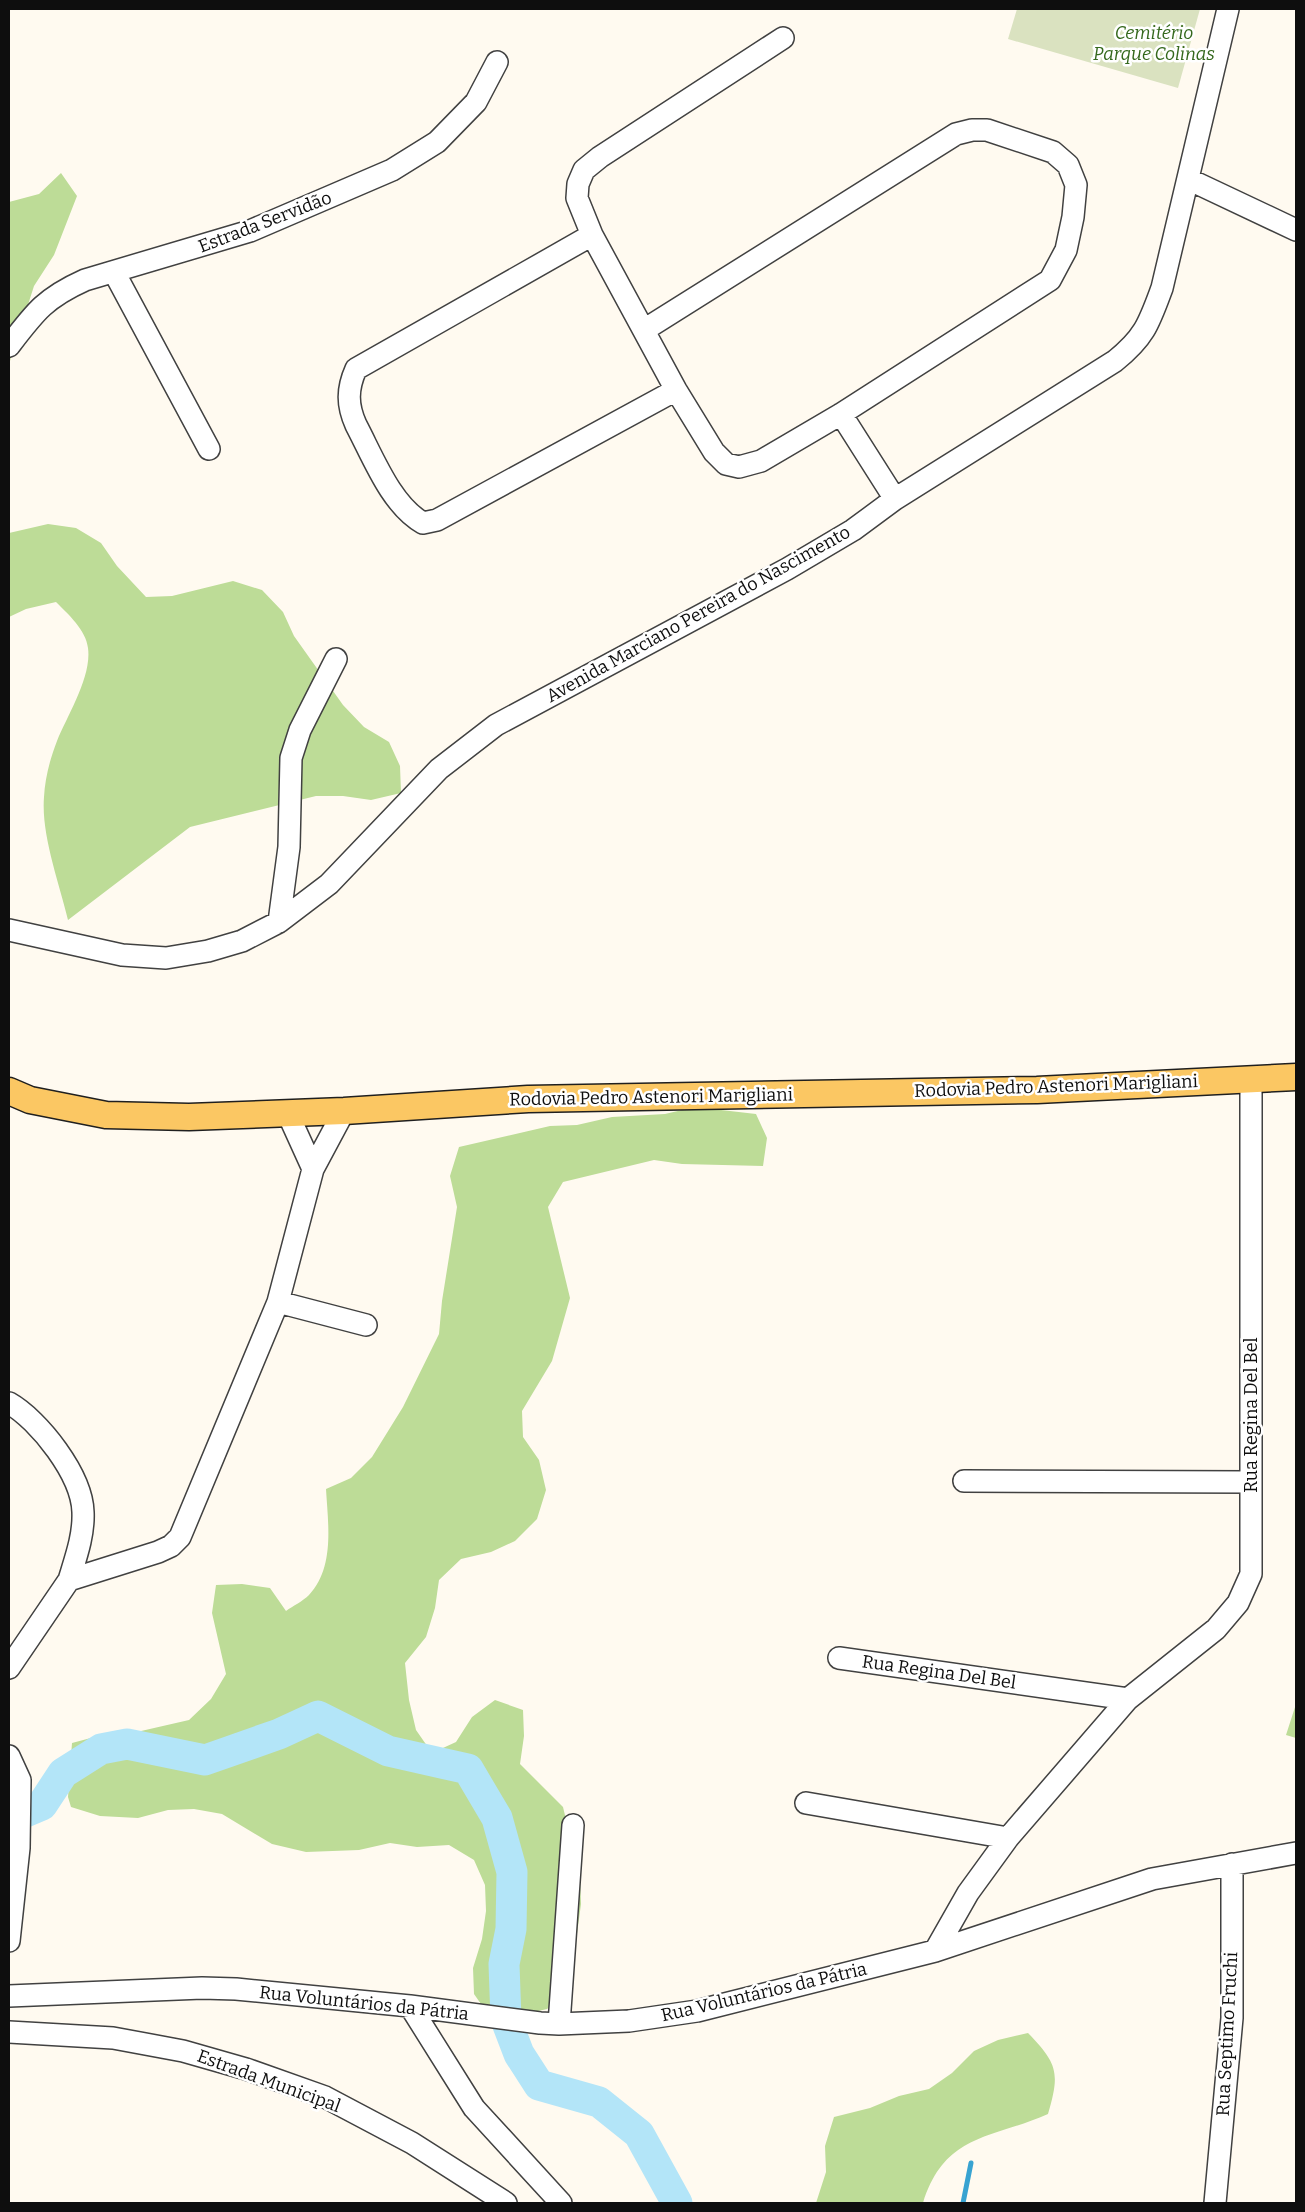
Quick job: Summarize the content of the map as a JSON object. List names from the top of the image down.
{
  "streets": {
    "main road": ["Rodovia Pedro Astenori Marigliani"],
    "street": [
      "Estrada Servidão",
      "Avenida Marciano Pereira do Nascimento",
      "Rua Regina Del Bel",
      "Rua Voluntários da Pátria",
      "Rua Septimo Fruchi",
      "Estrada Municipal"
    ]
  },
  "crossings": [
    ["Rodovia Pedro Astenori Marigliani", "Rua Regina Del Bel"],
    ["Rua Regina Del Bel", "Rua Voluntários da Pátria"],
    ["Rua Voluntários da Pátria", "Rua Septimo Fruchi"]
  ],
  "parks": ["Cemitério Parque Colinas"]
}
